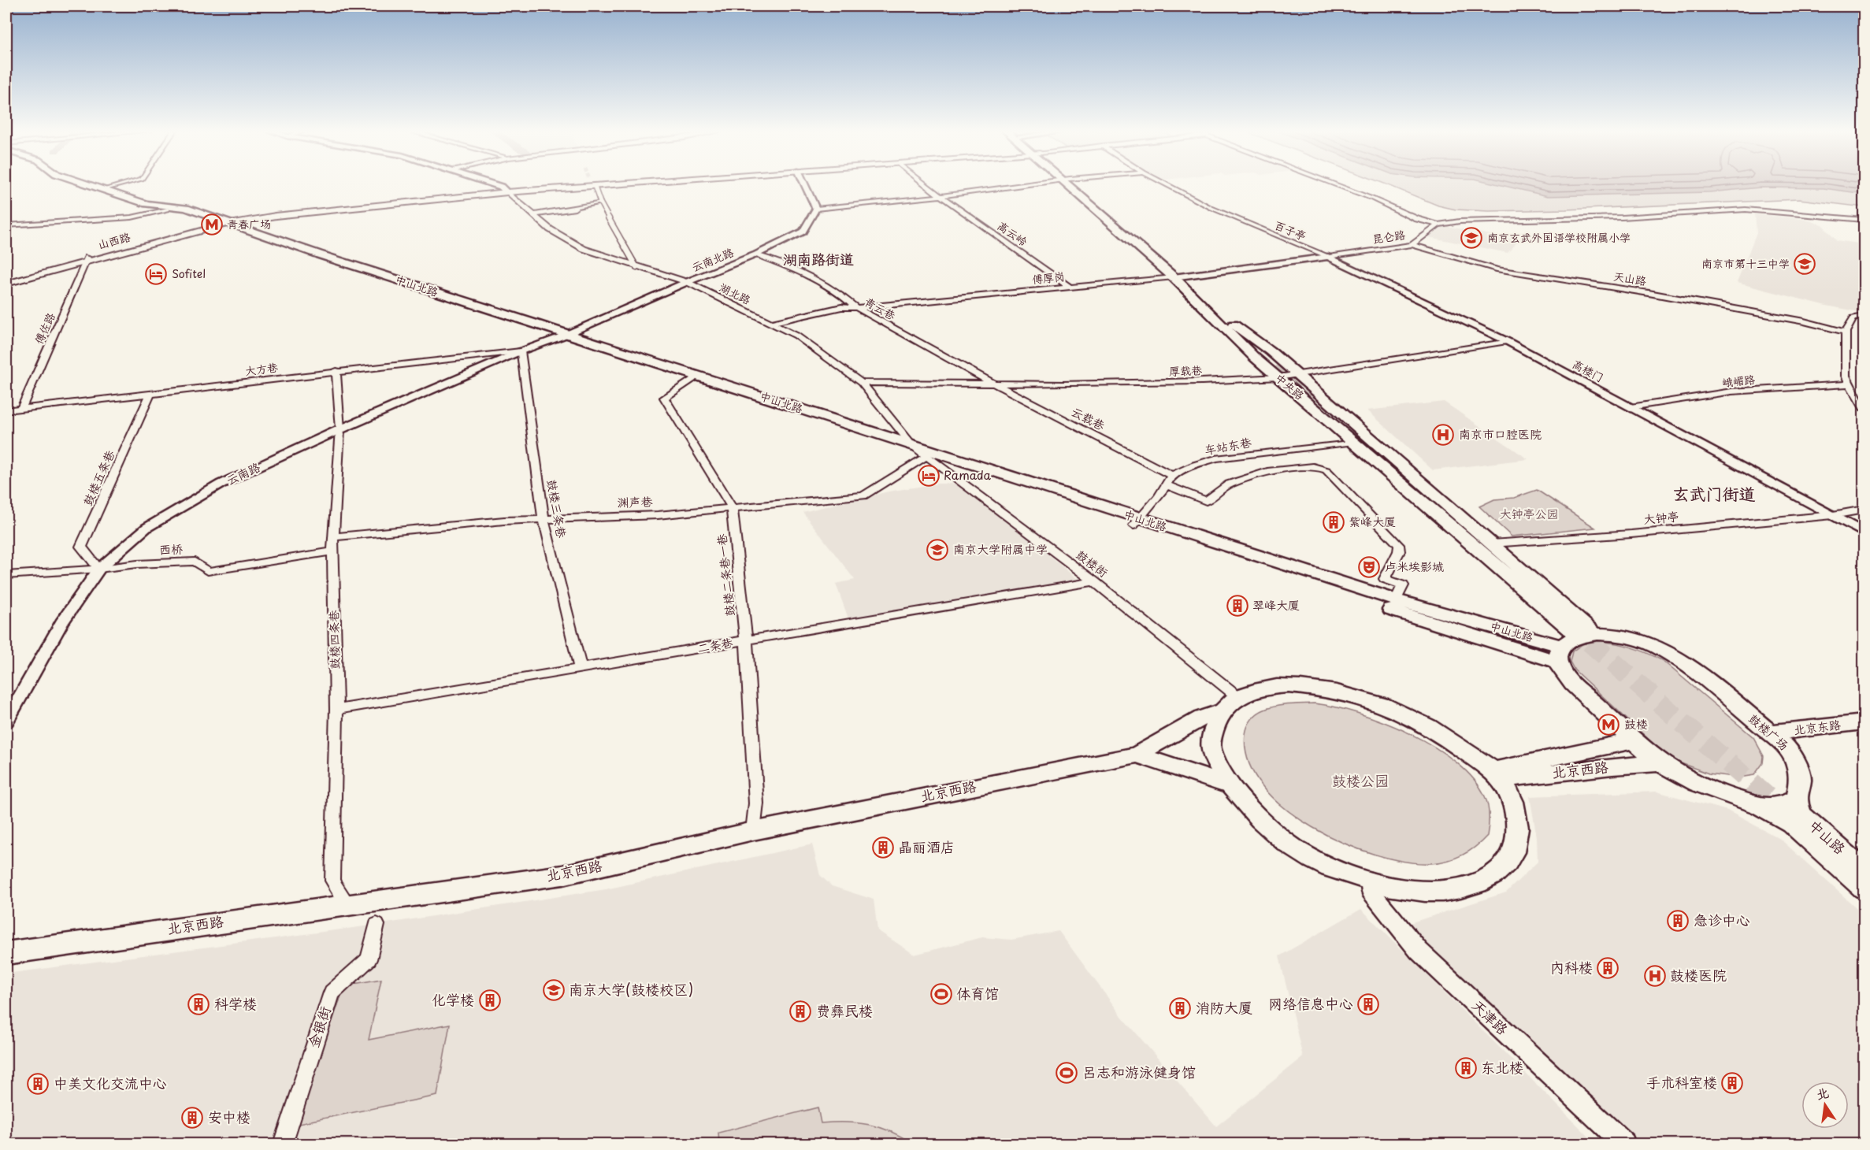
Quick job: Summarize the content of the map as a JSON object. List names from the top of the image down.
{
  "streets": {
    "main road": [
      "山西路",
      "中山北路",
      "中央路",
      "北京东路",
      "鼓楼广场",
      "北京西路",
      "中山路"
    ],
    "street": [
      "百子亭",
      "高云岭",
      "昆仑路",
      "云南北路",
      "傅厚岗",
      "天山路",
      "湖北路",
      "青云巷",
      "傅佐路",
      "大方巷",
      "厚载巷",
      "高楼门",
      "峨嵋路",
      "云载巷",
      "车站东巷",
      "云南路",
      "鼓楼五条巷",
      "渊声巷",
      "鼓楼三条巷",
      "大钟亭",
      "西桥",
      "鼓楼街",
      "鼓楼二条巷一巷",
      "鼓楼四条巷",
      "二条巷",
      "天津路",
      "金银街"
    ]
  },
  "crossings": [
    ["百子亭", "昆仑路"],
    ["百子亭", "傅厚岗"],
    ["百子亭", "高楼门"],
    ["高云岭", "傅厚岗"],
    ["昆仑路", "傅厚岗"],
    ["昆仑路", "天山路"],
    ["昆仑路", "高楼门"],
    ["山西路", "中山北路"],
    ["山西路", "湖北路"],
    ["山西路", "傅佐路"],
    ["云南北路", "中山北路"],
    ["云南北路", "湖北路"],
    ["云南北路", "青云巷"],
    ["云南北路", "云南路"],
    ["傅厚岗", "湖北路"],
    ["傅厚岗", "青云巷"],
    ["傅厚岗", "高楼门"],
    ["傅厚岗", "中央路"],
    ["中山北路", "湖北路"],
    ["中山北路", "云南路"],
    ["中山北路", "渊声巷"],
    ["中山北路", "鼓楼街"],
    ["中山北路", "鼓楼二条巷一巷"],
    ["中山北路", "鼓楼广场"],
    ["湖北路", "厚载巷"],
    ["湖北路", "渊声巷"],
    ["湖北路", "鼓楼街"],
    ["青云巷", "厚载巷"],
    ["青云巷", "云载巷"],
    ["傅佐路", "大方巷"],
    ["大方巷", "云南路"],
    ["大方巷", "鼓楼五条巷"],
    ["大方巷", "鼓楼三条巷"],
    ["大方巷", "鼓楼四条巷"],
    ["厚载巷", "高楼门"],
    ["厚载巷", "中央路"],
    ["厚载巷", "云载巷"],
    ["高楼门", "峨嵋路"],
    ["高楼门", "大钟亭"],
    ["中央路", "车站东巷"],
    ["中央路", "大钟亭"],
    ["中央路", "鼓楼广场"],
    ["云载巷", "车站东巷"],
    ["云南路", "鼓楼五条巷"],
    ["云南路", "鼓楼三条巷"],
    ["云南路", "西桥"],
    ["云南路", "鼓楼四条巷"],
    ["鼓楼五条巷", "西桥"],
    ["渊声巷", "鼓楼三条巷"],
    ["渊声巷", "鼓楼街"],
    ["渊声巷", "鼓楼二条巷一巷"],
    ["渊声巷", "鼓楼四条巷"],
    ["鼓楼三条巷", "二条巷"],
    ["西桥", "鼓楼四条巷"],
    ["鼓楼街", "二条巷"],
    ["鼓楼街", "北京西路"],
    ["鼓楼二条巷一巷", "二条巷"],
    ["鼓楼二条巷一巷", "北京西路"],
    ["鼓楼四条巷", "二条巷"],
    ["鼓楼四条巷", "北京西路"],
    ["北京东路", "鼓楼广场"],
    ["鼓楼广场", "中山路"]
  ],
  "districts": ["湖南路街道", "玄武门街道"],
  "parks": ["大钟亭公园", "鼓楼公园"],
  "places": {
    "metro station": ["青春广场", "鼓楼"],
    "school or university": [
      "南京玄武外国语学校附属小学",
      "南京市第十三中学",
      "南京大学附属中学",
      "南京大学(鼓楼校区)"
    ],
    "hotel": ["Sofitel", "Ramada"],
    "hospital": ["南京市口腔医院", "鼓楼医院"],
    "building": [
      "紫峰大厦",
      "翠峰大厦",
      "晶丽酒店",
      "急诊中心",
      "内科楼",
      "化学楼",
      "科学楼",
      "网络信息中心",
      "消防大厦",
      "费彝民楼",
      "东北楼",
      "手术科室楼",
      "中美文化交流中心",
      "安中楼"
    ],
    "theatre": ["卢米埃影城"],
    "sports": ["体育馆", "吕志和游泳健身馆"]
  },
  "north": "top"
}
